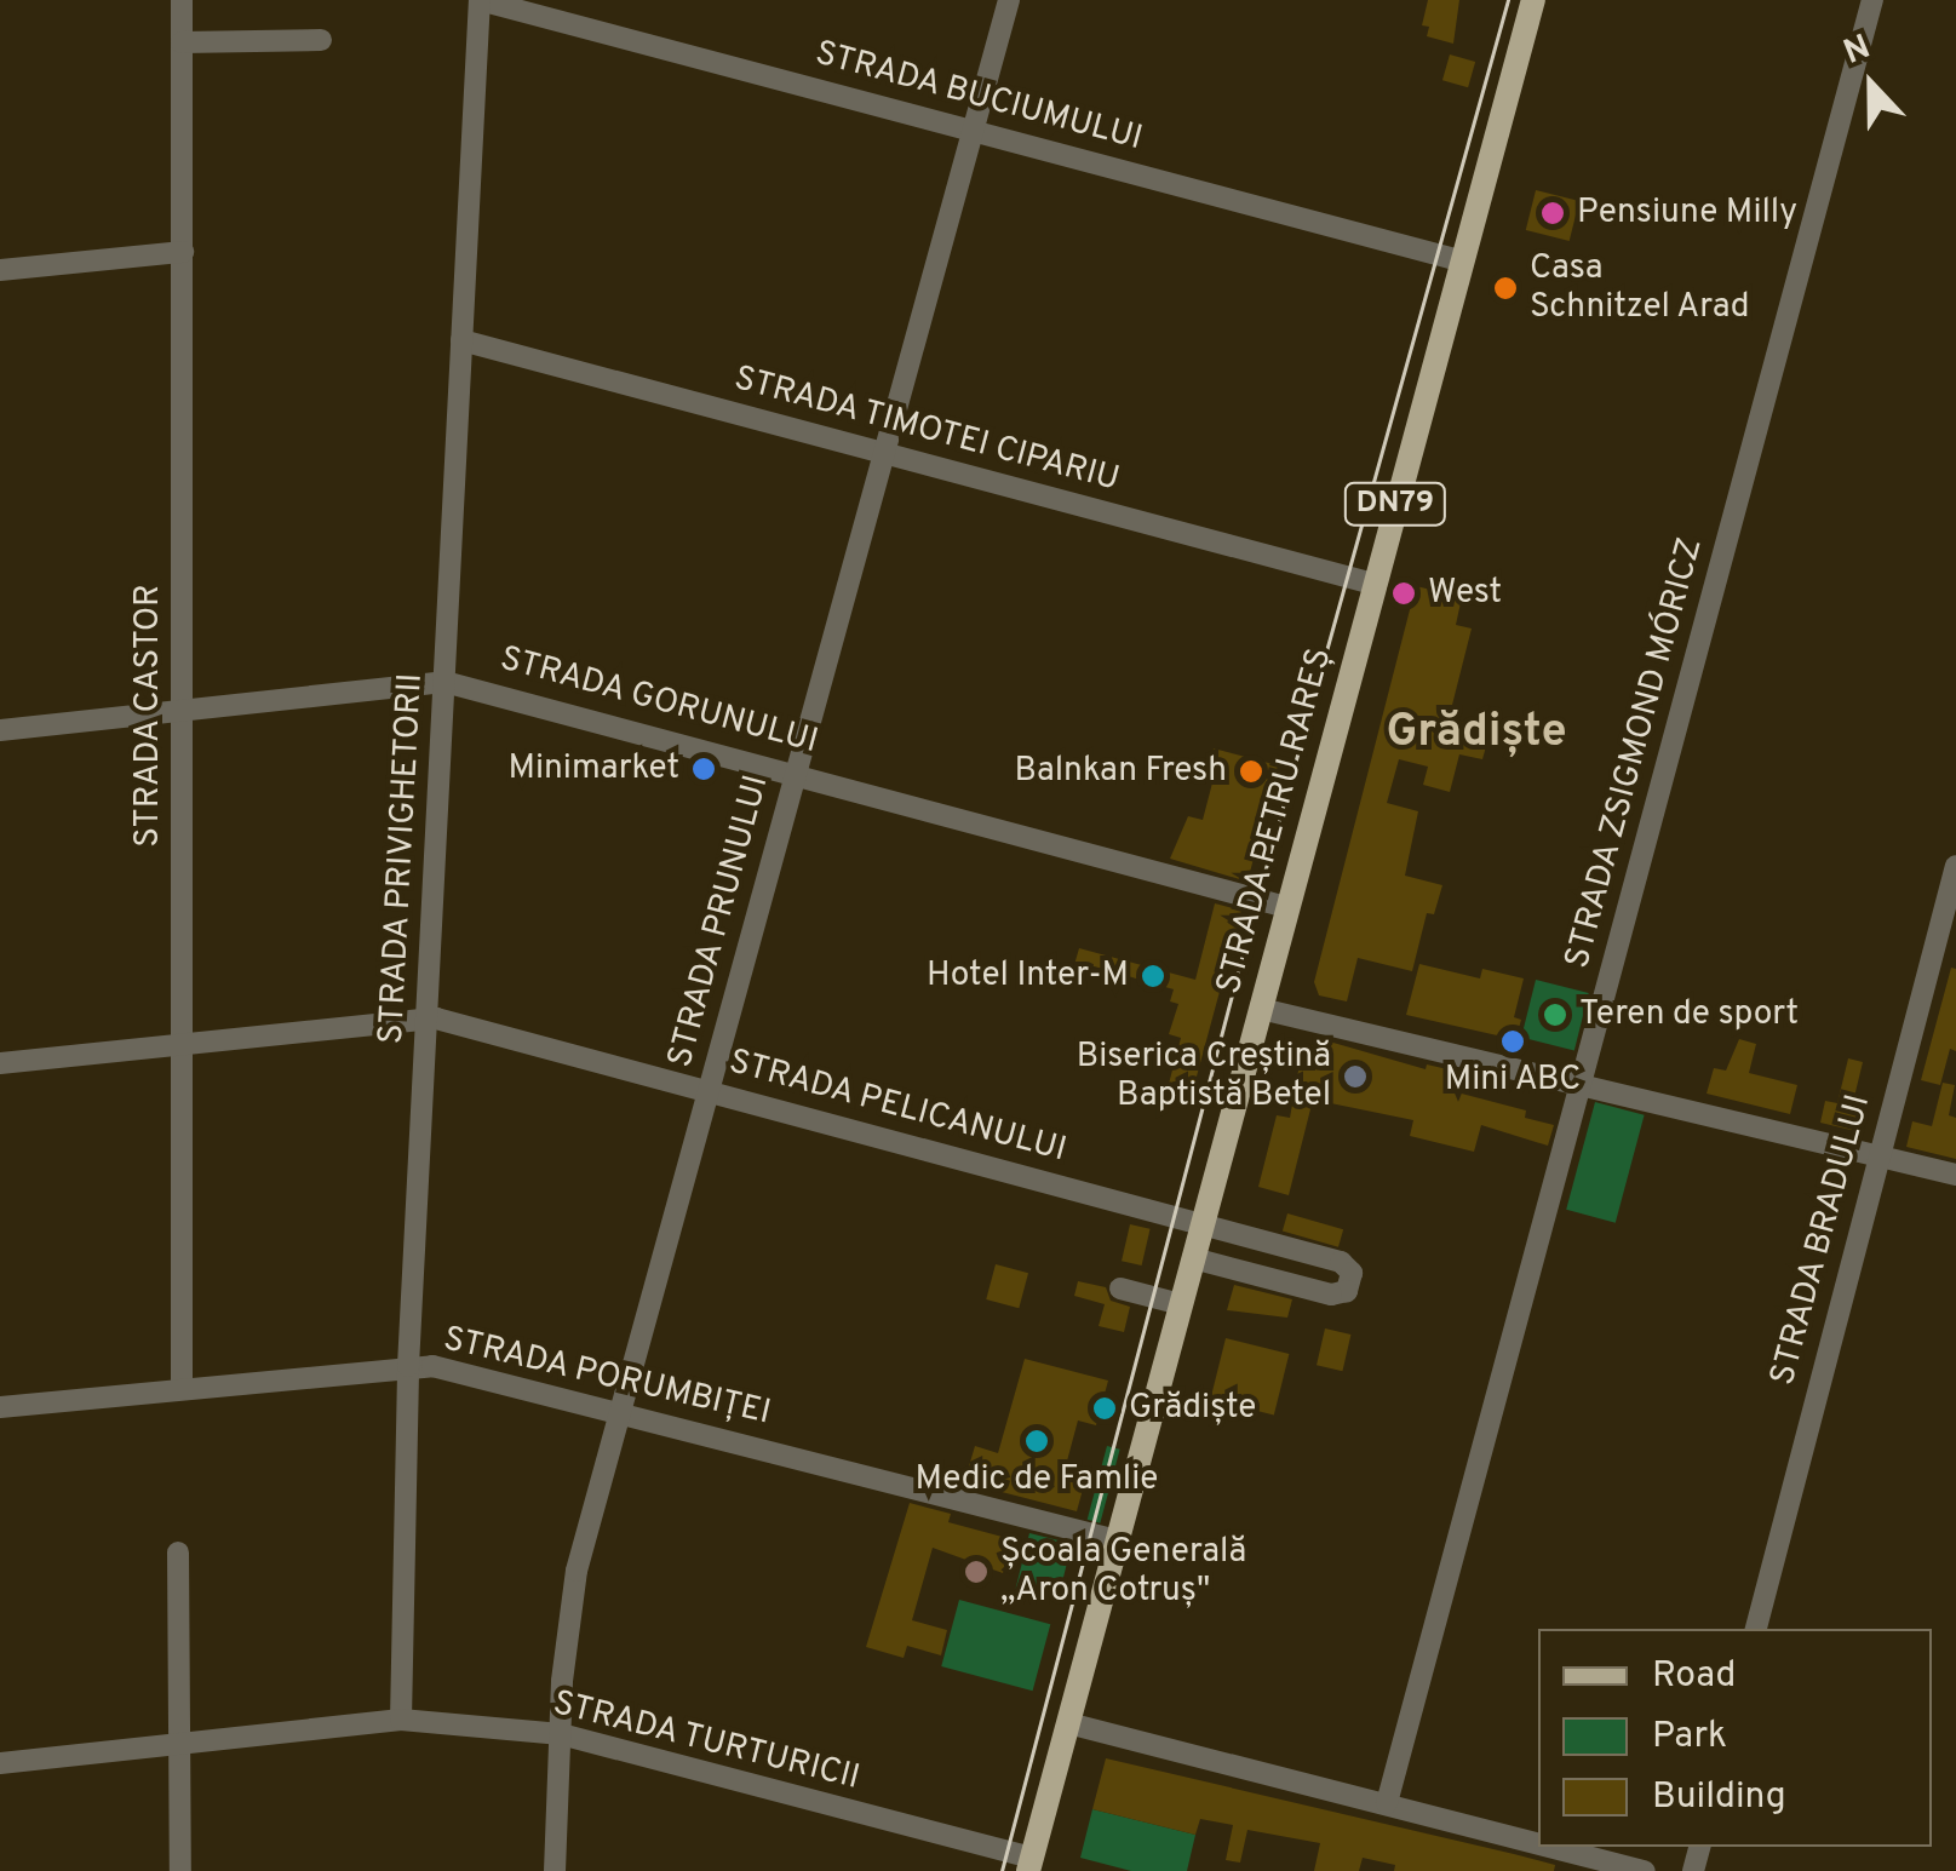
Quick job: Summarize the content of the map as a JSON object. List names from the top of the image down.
{
  "streets": {
    "main road": ["DN79", "STRADA PETRU RAREȘ"],
    "street": [
      "STRADA BUCIUMULUI",
      "STRADA TIMOTEI CIPARIU",
      "STRADA GORUNULUI",
      "STRADA CASTOR",
      "STRADA ZSIGMOND MÓRICZ",
      "STRADA PRIVIGHETORII",
      "STRADA PRUNULUI",
      "STRADA PELICANULUI",
      "STRADA BRADULUI",
      "STRADA PORUMBIȚEI",
      "STRADA TURTURICII"
    ]
  },
  "crossings": [
    ["STRADA BUCIUMULUI", "STRADA PETRU RAREȘ"],
    ["STRADA BUCIUMULUI", "STRADA PRIVIGHETORII"],
    ["STRADA BUCIUMULUI", "STRADA PRUNULUI"],
    ["STRADA TIMOTEI CIPARIU", "STRADA PETRU RAREȘ"],
    ["STRADA TIMOTEI CIPARIU", "STRADA PRIVIGHETORII"],
    ["STRADA TIMOTEI CIPARIU", "STRADA PRUNULUI"],
    ["STRADA GORUNULUI", "STRADA CASTOR"],
    ["STRADA GORUNULUI", "STRADA PETRU RAREȘ"],
    ["STRADA GORUNULUI", "STRADA PRIVIGHETORII"],
    ["STRADA GORUNULUI", "STRADA PRUNULUI"],
    ["STRADA CASTOR", "STRADA PELICANULUI"],
    ["STRADA CASTOR", "STRADA PORUMBIȚEI"],
    ["STRADA PETRU RAREȘ", "STRADA PELICANULUI"],
    ["STRADA PETRU RAREȘ", "STRADA PORUMBIȚEI"],
    ["STRADA PETRU RAREȘ", "STRADA TURTURICII"],
    ["STRADA PRIVIGHETORII", "STRADA PELICANULUI"],
    ["STRADA PRIVIGHETORII", "STRADA PORUMBIȚEI"],
    ["STRADA PRIVIGHETORII", "STRADA TURTURICII"],
    ["STRADA PRUNULUI", "STRADA PELICANULUI"],
    ["STRADA PRUNULUI", "STRADA PORUMBIȚEI"],
    ["STRADA PRUNULUI", "STRADA TURTURICII"]
  ],
  "districts": ["Grădiște"],
  "places": [
    "Pensiune Milly",
    "Casa Schnitzel Arad",
    "West",
    "Minimarket",
    "Balnkan Fresh",
    "Hotel Inter-M",
    "Teren de sport",
    "Mini ABC",
    "Biserica Creștină Baptistă Betel",
    "Grădiște",
    "Medic de Famlie",
    "Școala Generală ,,Aron Cotruș\""
  ],
  "legend": ["Road", "Park", "Building"],
  "north": "top"
}
